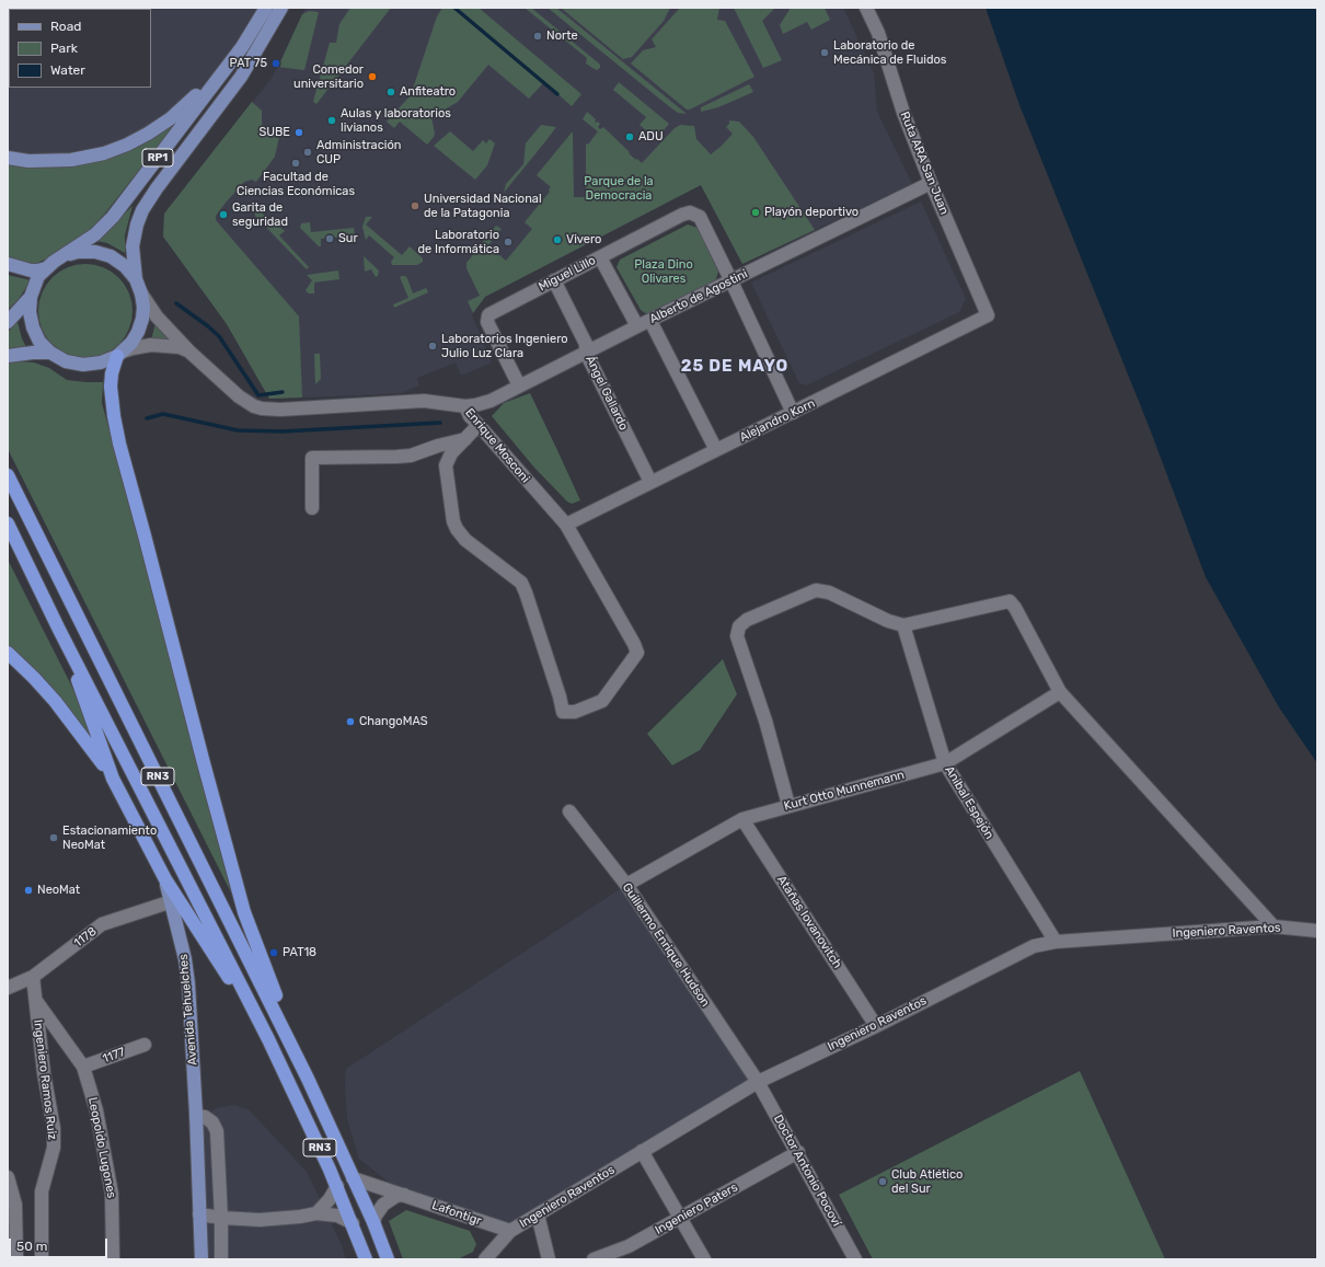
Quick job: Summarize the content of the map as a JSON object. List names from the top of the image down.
{
  "streets": {
    "highway": ["RN3"],
    "main road": ["RP1", "Avenida Tehuelches"],
    "street": [
      "Ruta ARA San Juan",
      "Miguel Lillo",
      "Alberto de Agostini",
      "Ángel Gallardo",
      "Alejandro Korn",
      "Enrique Mosconi",
      "Kurt Otto Munnemann",
      "Anibal Espejón",
      "Atañas Iovanovitch",
      "Ingeniero Raventos",
      "1178",
      "Guillermo Enrique Hudson",
      "1177",
      "Ingeniero Ramos Ruiz",
      "Leopoldo Lugones",
      "Doctor Antonio Pocoví",
      "Ingeniero Paters",
      "Lafontigr"
    ]
  },
  "crossings": [
    ["RP1", "Enrique Mosconi"],
    ["Ruta ARA San Juan", "Alberto de Agostini"],
    ["Ruta ARA San Juan", "Alejandro Korn"],
    ["Miguel Lillo", "Alberto de Agostini"],
    ["Miguel Lillo", "Ángel Gallardo"],
    ["Alberto de Agostini", "Ángel Gallardo"],
    ["Alberto de Agostini", "Enrique Mosconi"],
    ["Ángel Gallardo", "Alejandro Korn"],
    ["Alejandro Korn", "Enrique Mosconi"],
    ["RN3", "Lafontigr"],
    ["Kurt Otto Munnemann", "Anibal Espejón"],
    ["Kurt Otto Munnemann", "Atañas Iovanovitch"],
    ["Kurt Otto Munnemann", "Guillermo Enrique Hudson"],
    ["Anibal Espejón", "Ingeniero Raventos"],
    ["Atañas Iovanovitch", "Ingeniero Raventos"],
    ["Ingeniero Raventos", "Guillermo Enrique Hudson"],
    ["Ingeniero Raventos", "Doctor Antonio Pocoví"],
    ["Ingeniero Raventos", "Lafontigr"],
    ["1178", "Avenida Tehuelches"],
    ["1178", "Ingeniero Ramos Ruiz"],
    ["Guillermo Enrique Hudson", "Doctor Antonio Pocoví"],
    ["1177", "Leopoldo Lugones"],
    ["Ingeniero Ramos Ruiz", "Leopoldo Lugones"],
    ["Doctor Antonio Pocoví", "Ingeniero Paters"]
  ],
  "districts": ["25 DE MAYO"],
  "parks": ["Parque de la Democracia", "Plaza Dino Olivares"],
  "places": [
    "Norte",
    "Laboratorio de Mecánica de Fluidos",
    "PAT 75",
    "Comedor universitario",
    "Anfiteatro",
    "Aulas y laboratorios livianos",
    "SUBE",
    "ADU",
    "Administración CUP",
    "Facultad de Ciencias Económicas",
    "Universidad Nacional de la Patagonia",
    "Playón deportivo",
    "Garita de seguridad",
    "Sur",
    "Vivero",
    "Laboratorio de Informática",
    "Laboratorios Ingeniero Julio Luz Clara",
    "ChangoMAS",
    "Estacionamiento NeoMat",
    "NeoMat",
    "PAT18",
    "Club Atlético del Sur"
  ],
  "legend": ["Road", "Park", "Water"],
  "scale_bar": "50 m"
}
